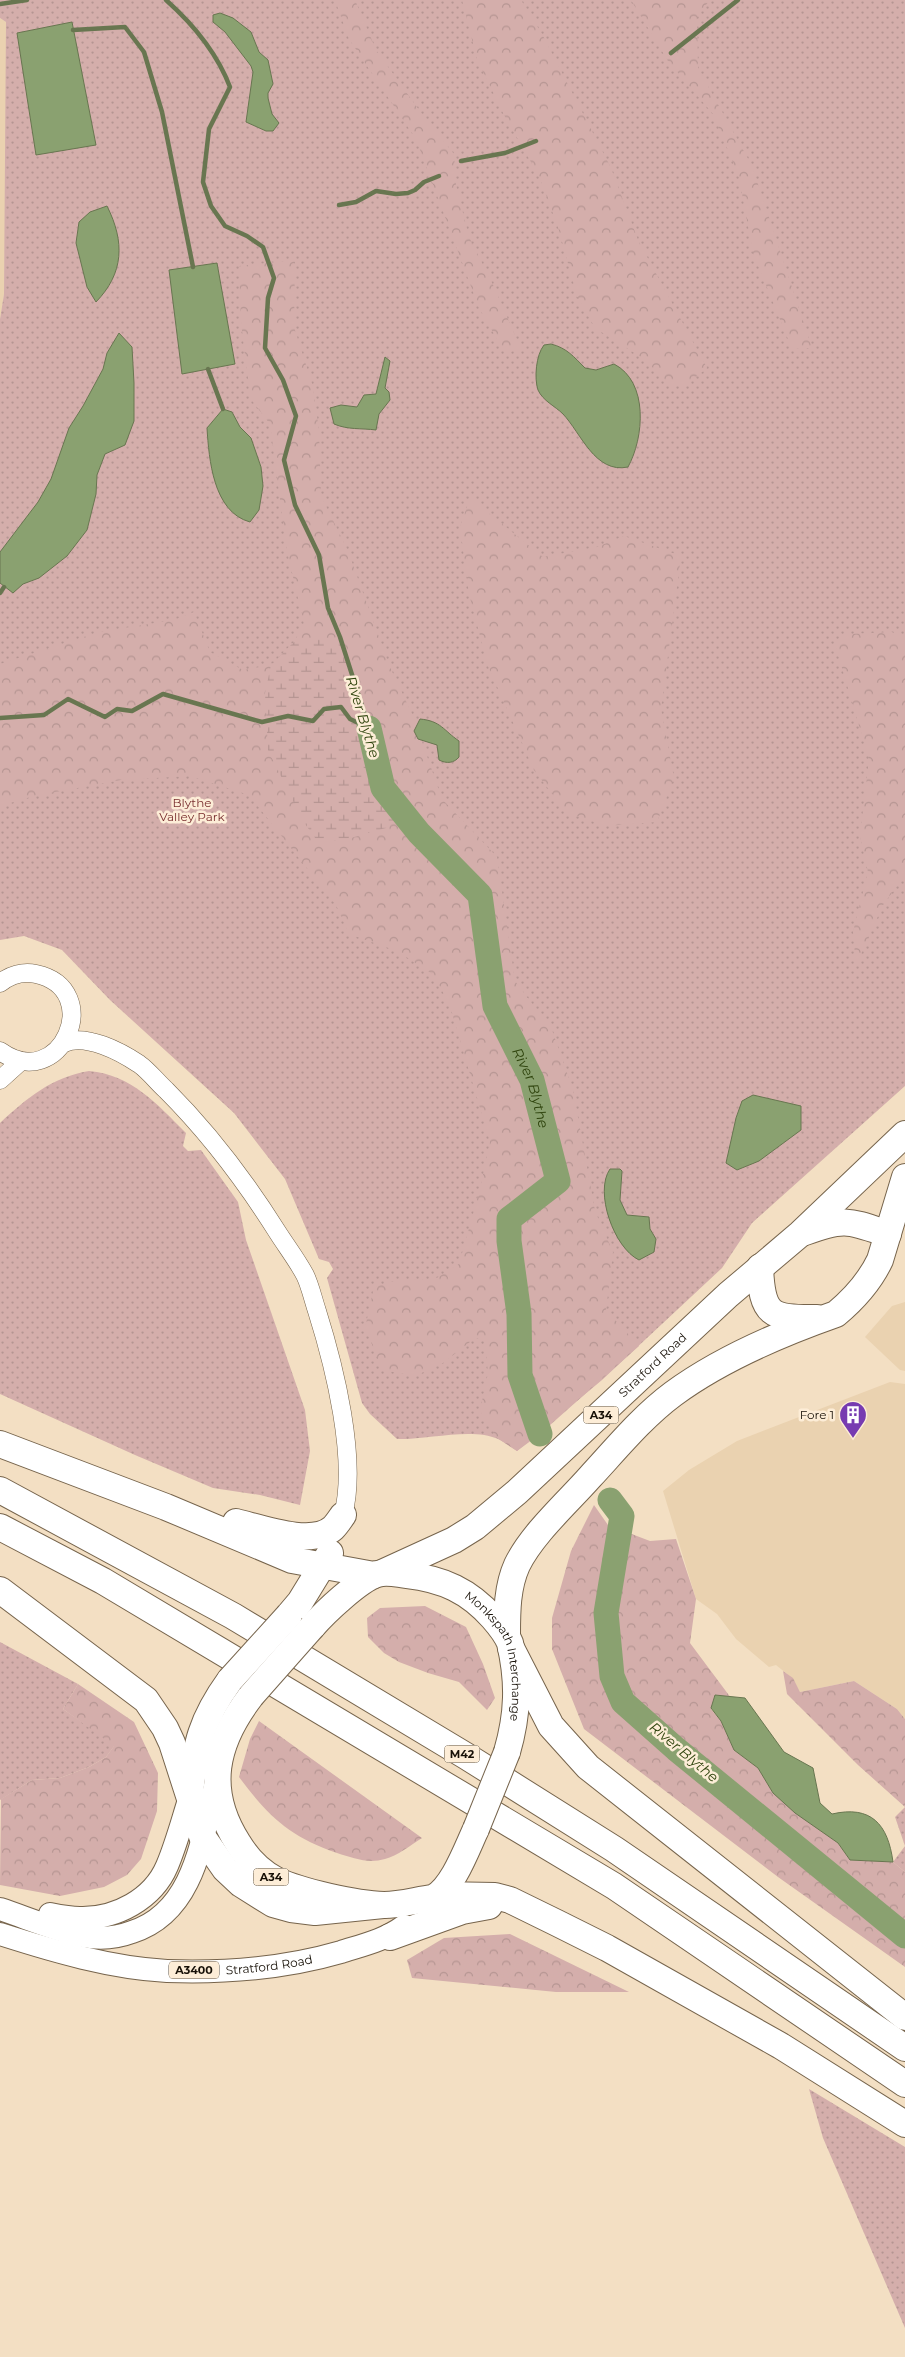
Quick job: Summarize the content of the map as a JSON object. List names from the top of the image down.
{
  "streets": {
    "highway": [
      "Stratford Road",
      "A34",
      "Monkspath Interchange",
      "M42"
    ],
    "main road": ["A3400"]
  },
  "crossings": [
    ["Stratford Road", "A34"],
    ["Stratford Road", "Monkspath Interchange"],
    ["A34", "Monkspath Interchange"]
  ],
  "water": ["River Blythe"],
  "parks": ["Blythe Valley Park"],
  "places": {
    "building": ["Fore 1"]
  }
}
